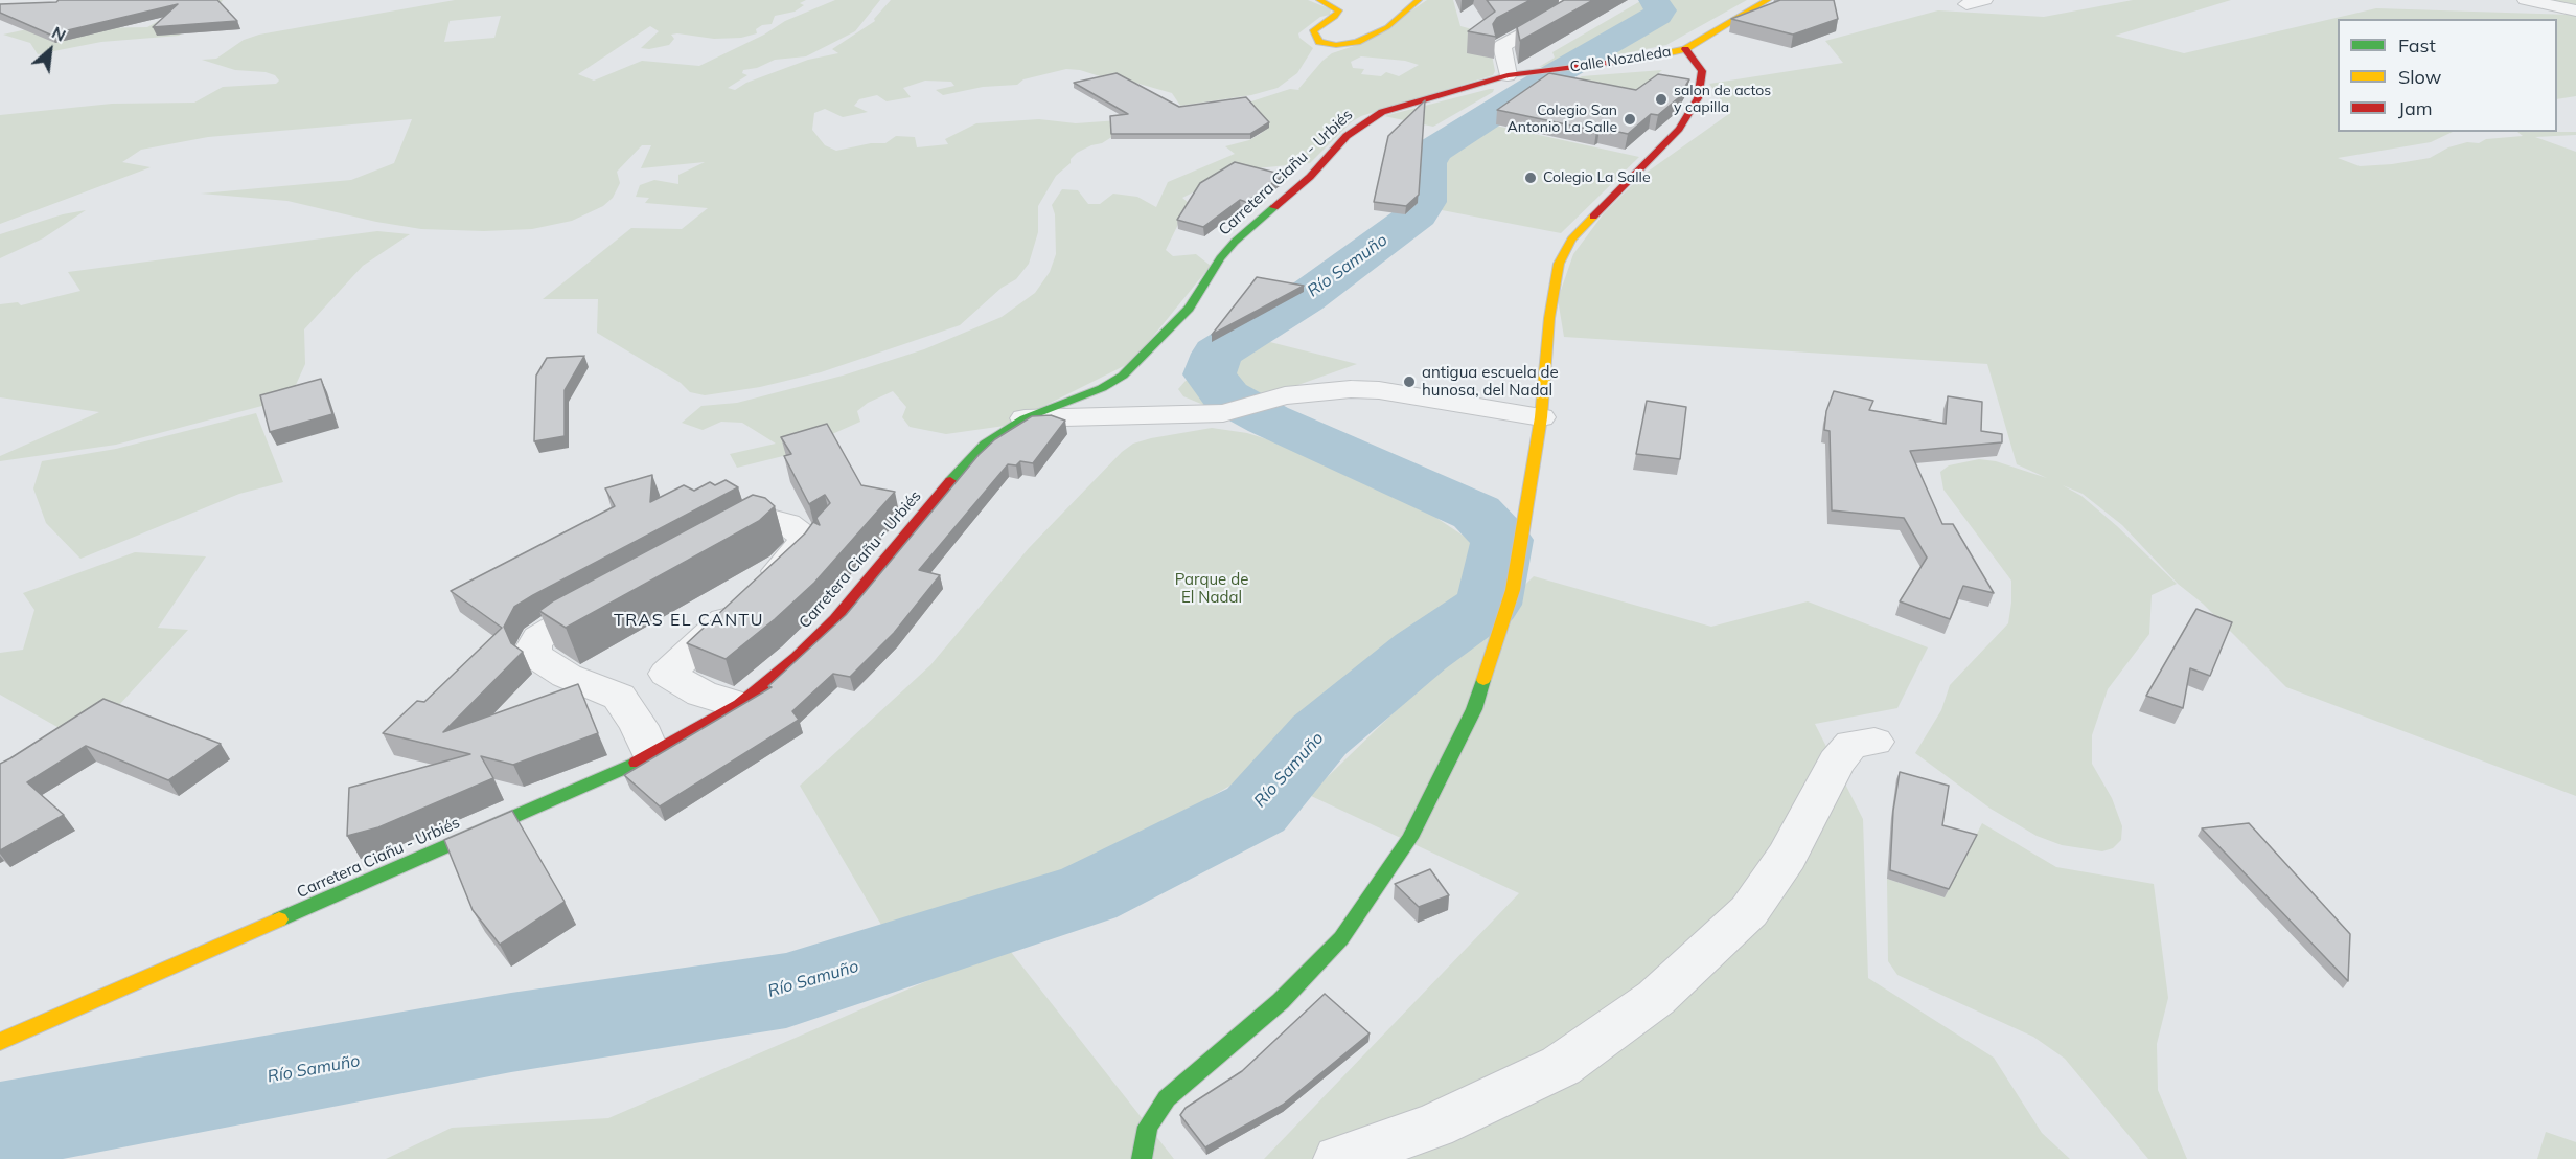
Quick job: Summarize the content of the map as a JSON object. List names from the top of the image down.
{
  "streets": {
    "street": ["Calle Nozaleda", "Carretera Ciañu - Urbiés"]
  },
  "crossings": [
    ["Calle Nozaleda", "Carretera Ciañu - Urbiés"]
  ],
  "districts": ["TRAS EL CANTU"],
  "water": ["Río Samuño"],
  "parks": ["Parque de El Nadal"],
  "places": [
    "salon de actos y capilla",
    "Colegio San Antonio La Salle",
    "Colegio La Salle",
    "antigua escuela de hunosa, del Nadal"
  ],
  "legend": ["Fast", "Slow", "Jam"],
  "north": "top right"
}
